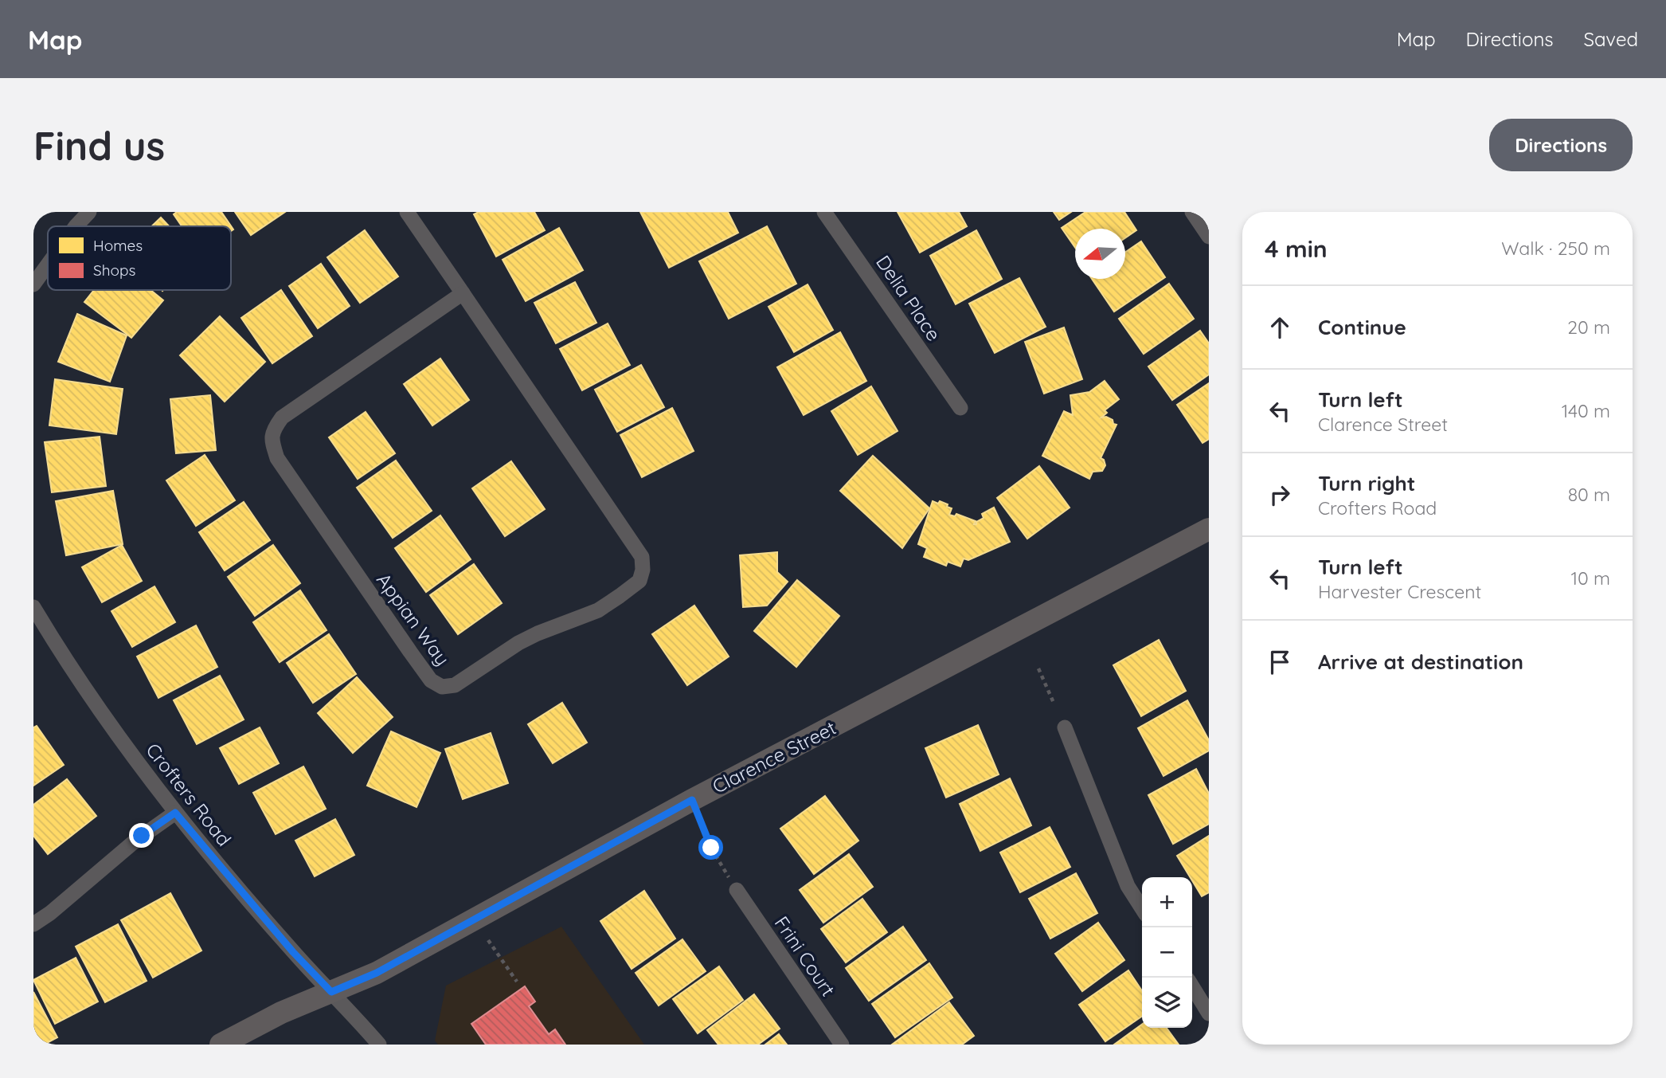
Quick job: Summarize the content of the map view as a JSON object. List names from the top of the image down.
{
  "streets": {
    "street": [
      "Delia Place",
      "Appian Way",
      "Clarence Street",
      "Crofters Road",
      "Frini Court"
    ]
  },
  "crossings": [
    ["Clarence Street", "Crofters Road"]
  ],
  "legend": ["Homes", "Shops"],
  "north": "left",
  "page": {
    "header": "Map",
    "nav": ["Map", "Directions", "Saved"],
    "buttons": "Directions",
    "title": "Find us",
    "heading": ["4 min", "Walk · 250 m"],
    "list": [
      ["Continue", "20 m"],
      ["Turn left", "Clarence Street", "140 m"],
      ["Turn right", "Crofters Road", "80 m"],
      ["Turn left", "Harvester Crescent", "10 m"],
      "Arrive at destination"
    ],
    "map_buttons": ["+", "−"]
  }
}
